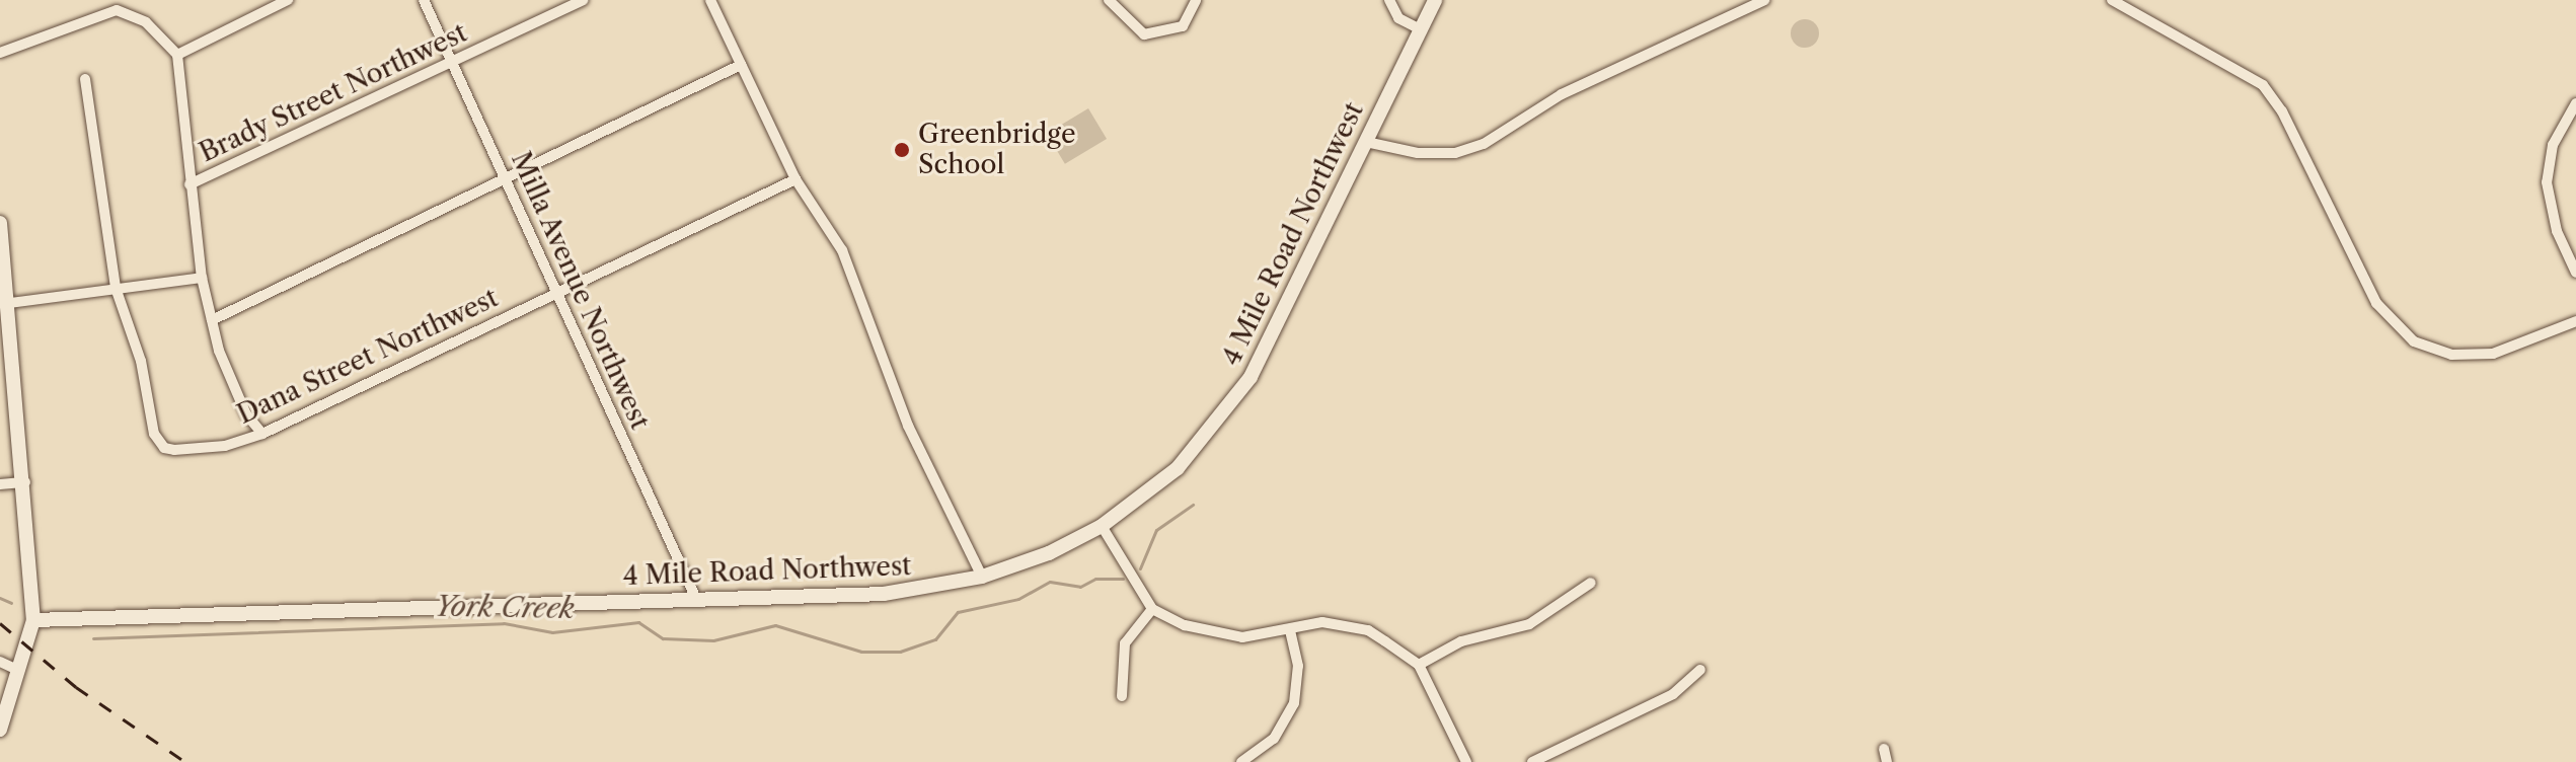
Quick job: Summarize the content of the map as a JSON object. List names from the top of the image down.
{
  "streets": {
    "main road": ["4 Mile Road Northwest"],
    "street": ["Brady Street Northwest", "Milla Avenue Northwest", "Dana Street Northwest"]
  },
  "crossings": [
    ["Brady Street Northwest", "Milla Avenue Northwest"],
    ["4 Mile Road Northwest", "Milla Avenue Northwest"],
    ["Milla Avenue Northwest", "Dana Street Northwest"]
  ],
  "water": ["York Creek"],
  "places": ["Greenbridge School"]
}
